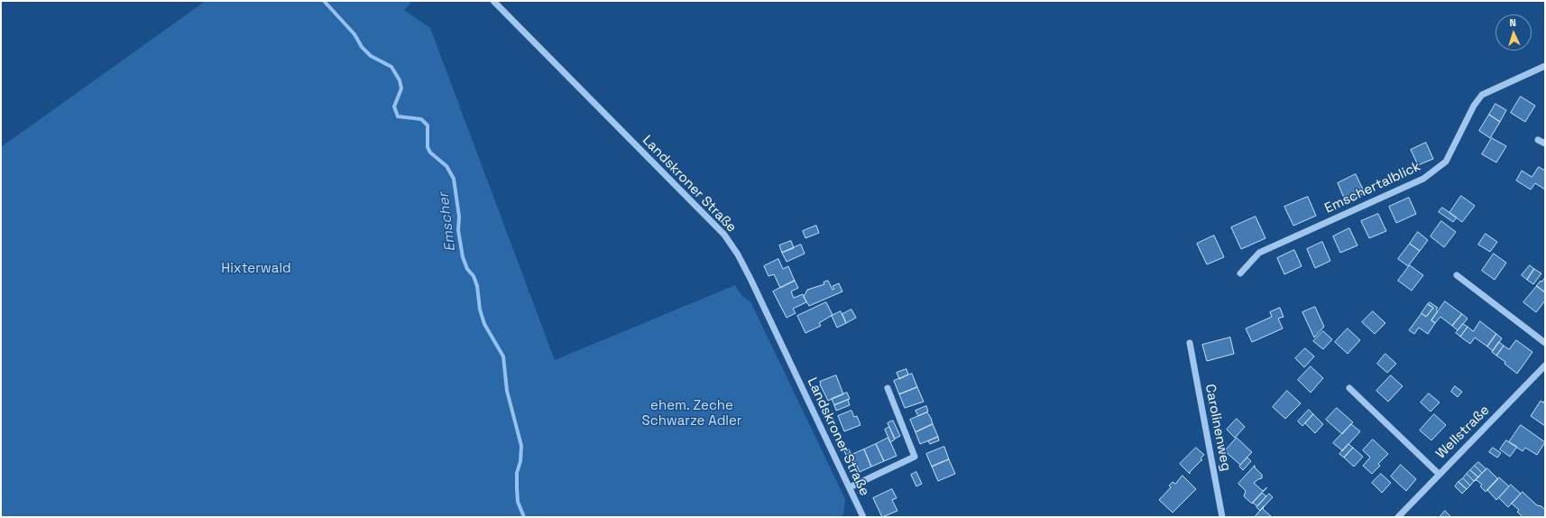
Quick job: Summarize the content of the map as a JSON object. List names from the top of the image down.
{
  "streets": {
    "street": [
      "Landskroner Straße",
      "Emschertalblick",
      "Carolinenweg",
      "Wellstraße"
    ]
  },
  "water": ["Emscher"],
  "parks": ["Hixterwald", "ehem. Zeche Schwarze Adler"],
  "north": "top"
}
